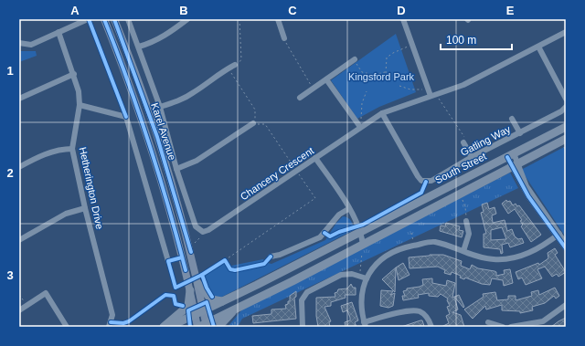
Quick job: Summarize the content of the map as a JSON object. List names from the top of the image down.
{
  "streets": {
    "highway": ["South Street"],
    "main road": ["Karel Avenue"],
    "street": ["Gatling Way", "Chancery Crescent", "Hetherington Drive"]
  },
  "crossings": [
    ["Karel Avenue", "South Street"],
    ["Gatling Way", "Chancery Crescent"]
  ],
  "parks": ["Kingsford Park"],
  "scale_bar": "100 m",
  "grid": {
    "columns": [
      "A",
      "B",
      "C",
      "D",
      "E"
    ],
    "rows": ["1", "2", "3"]
  }
}
